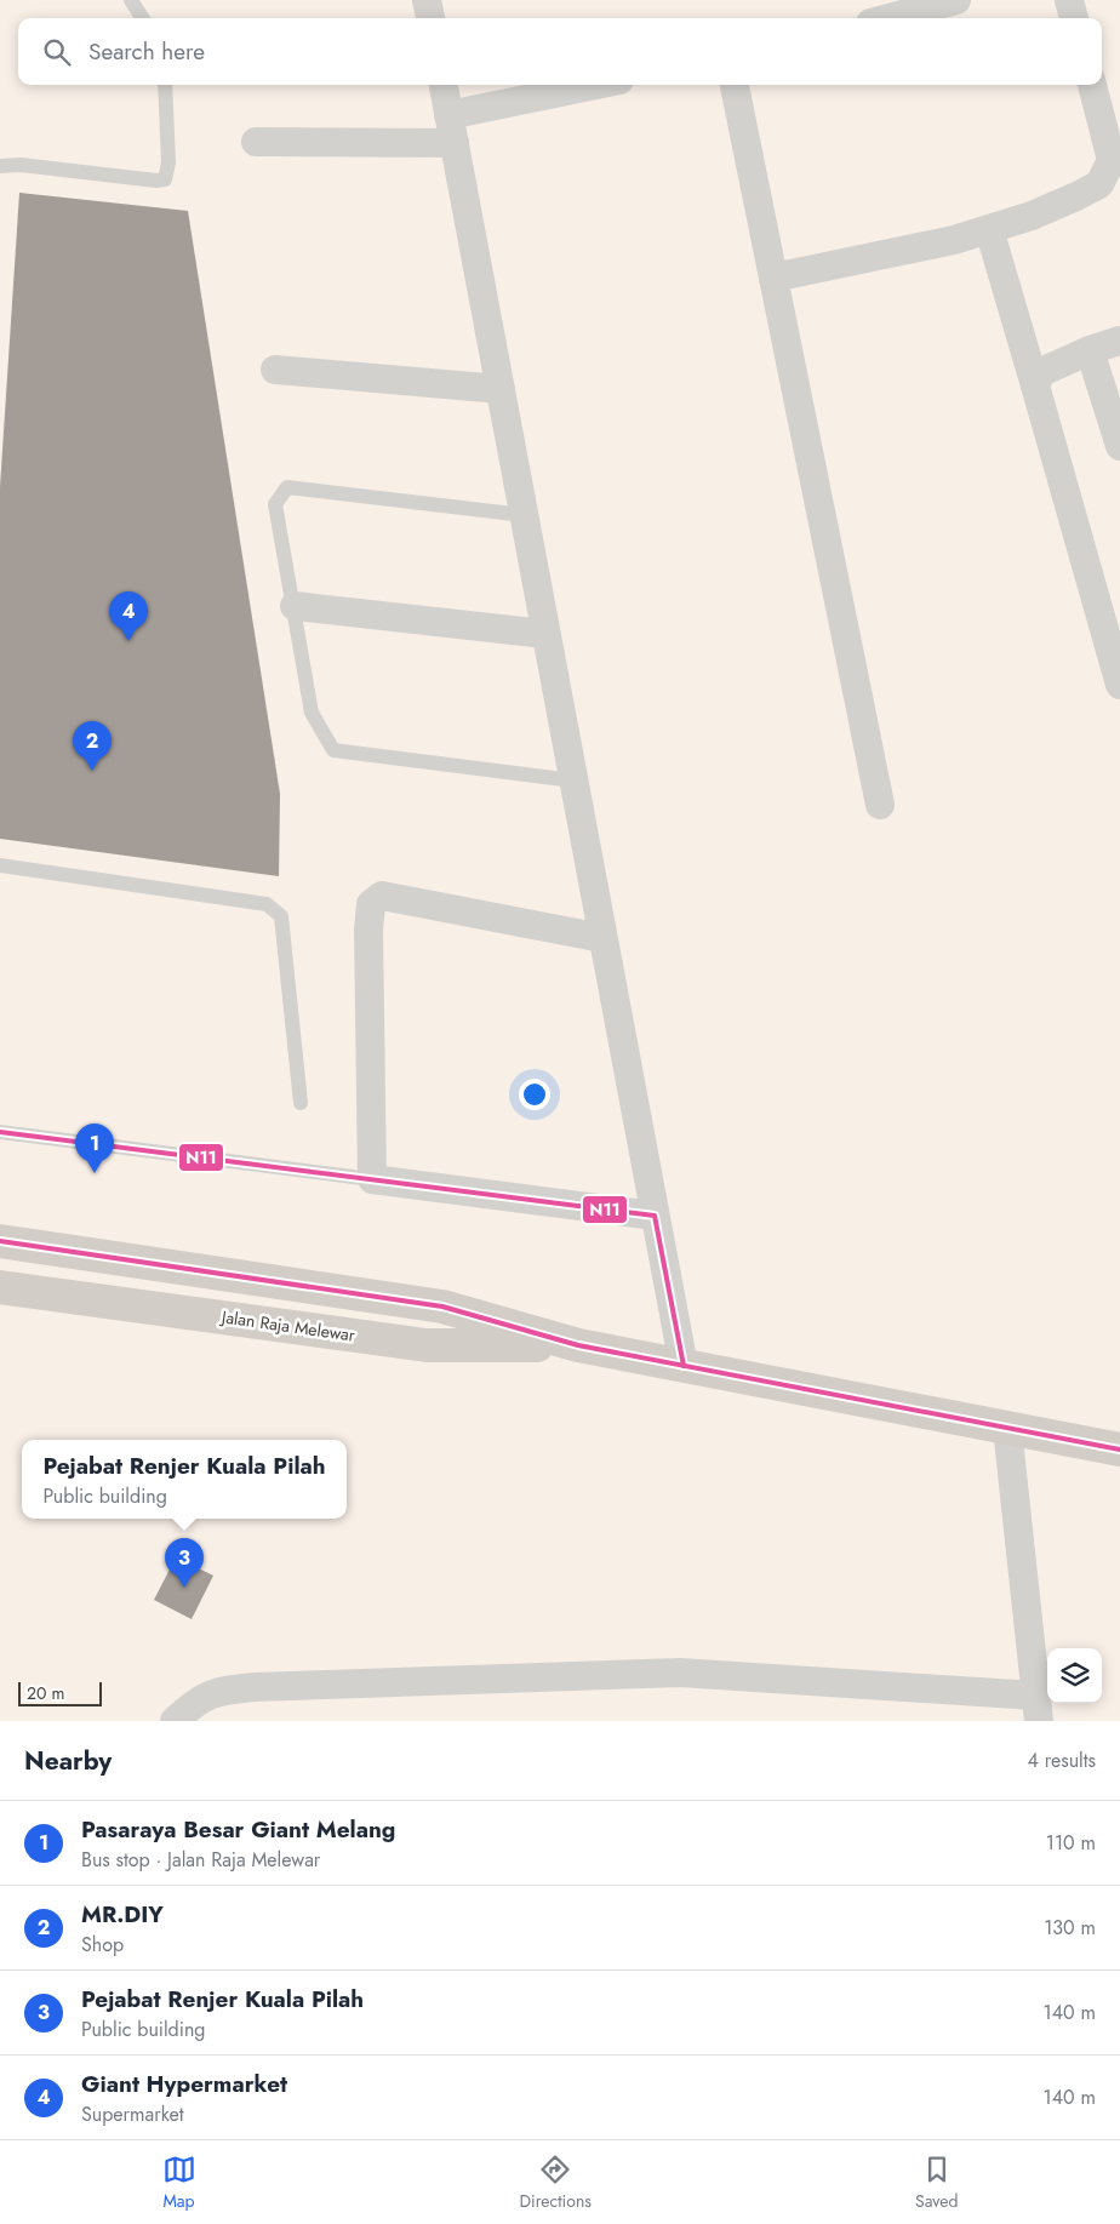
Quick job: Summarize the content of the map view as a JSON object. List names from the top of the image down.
{
  "streets": {
    "highway": ["Jalan Raja Melewar"]
  },
  "lines": ["transit line N11"],
  "scale_bar": "20 m",
  "page": {
    "search": "Search here",
    "pins": [
      "4",
      "2",
      "1",
      "3"
    ],
    "popup": ["Pejabat Renjer Kuala Pilah", "Public building"],
    "scale": "20 m",
    "heading": ["Nearby", "4 results"],
    "list": [
      {
        "mark": "1",
        "name": "Pasaraya Besar Giant Melang",
        "note": "Bus stop · Jalan Raja Melewar",
        "value": "110 m"
      },
      {
        "mark": "2",
        "name": "MR.DIY",
        "note": "Shop",
        "value": "130 m"
      },
      {
        "mark": "3",
        "name": "Pejabat Renjer Kuala Pilah",
        "note": "Public building",
        "value": "140 m"
      },
      {
        "mark": "4",
        "name": "Giant Hypermarket",
        "note": "Supermarket",
        "value": "140 m"
      }
    ],
    "nav": ["Map", "Directions", "Saved"]
  }
}
